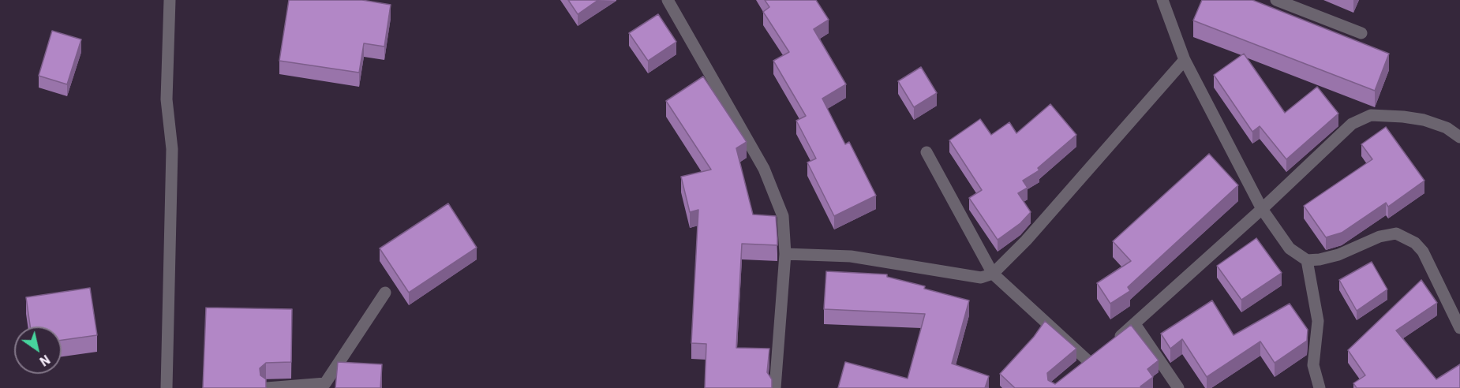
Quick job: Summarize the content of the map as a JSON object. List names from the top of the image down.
{
  "north": "bottom right"
}
